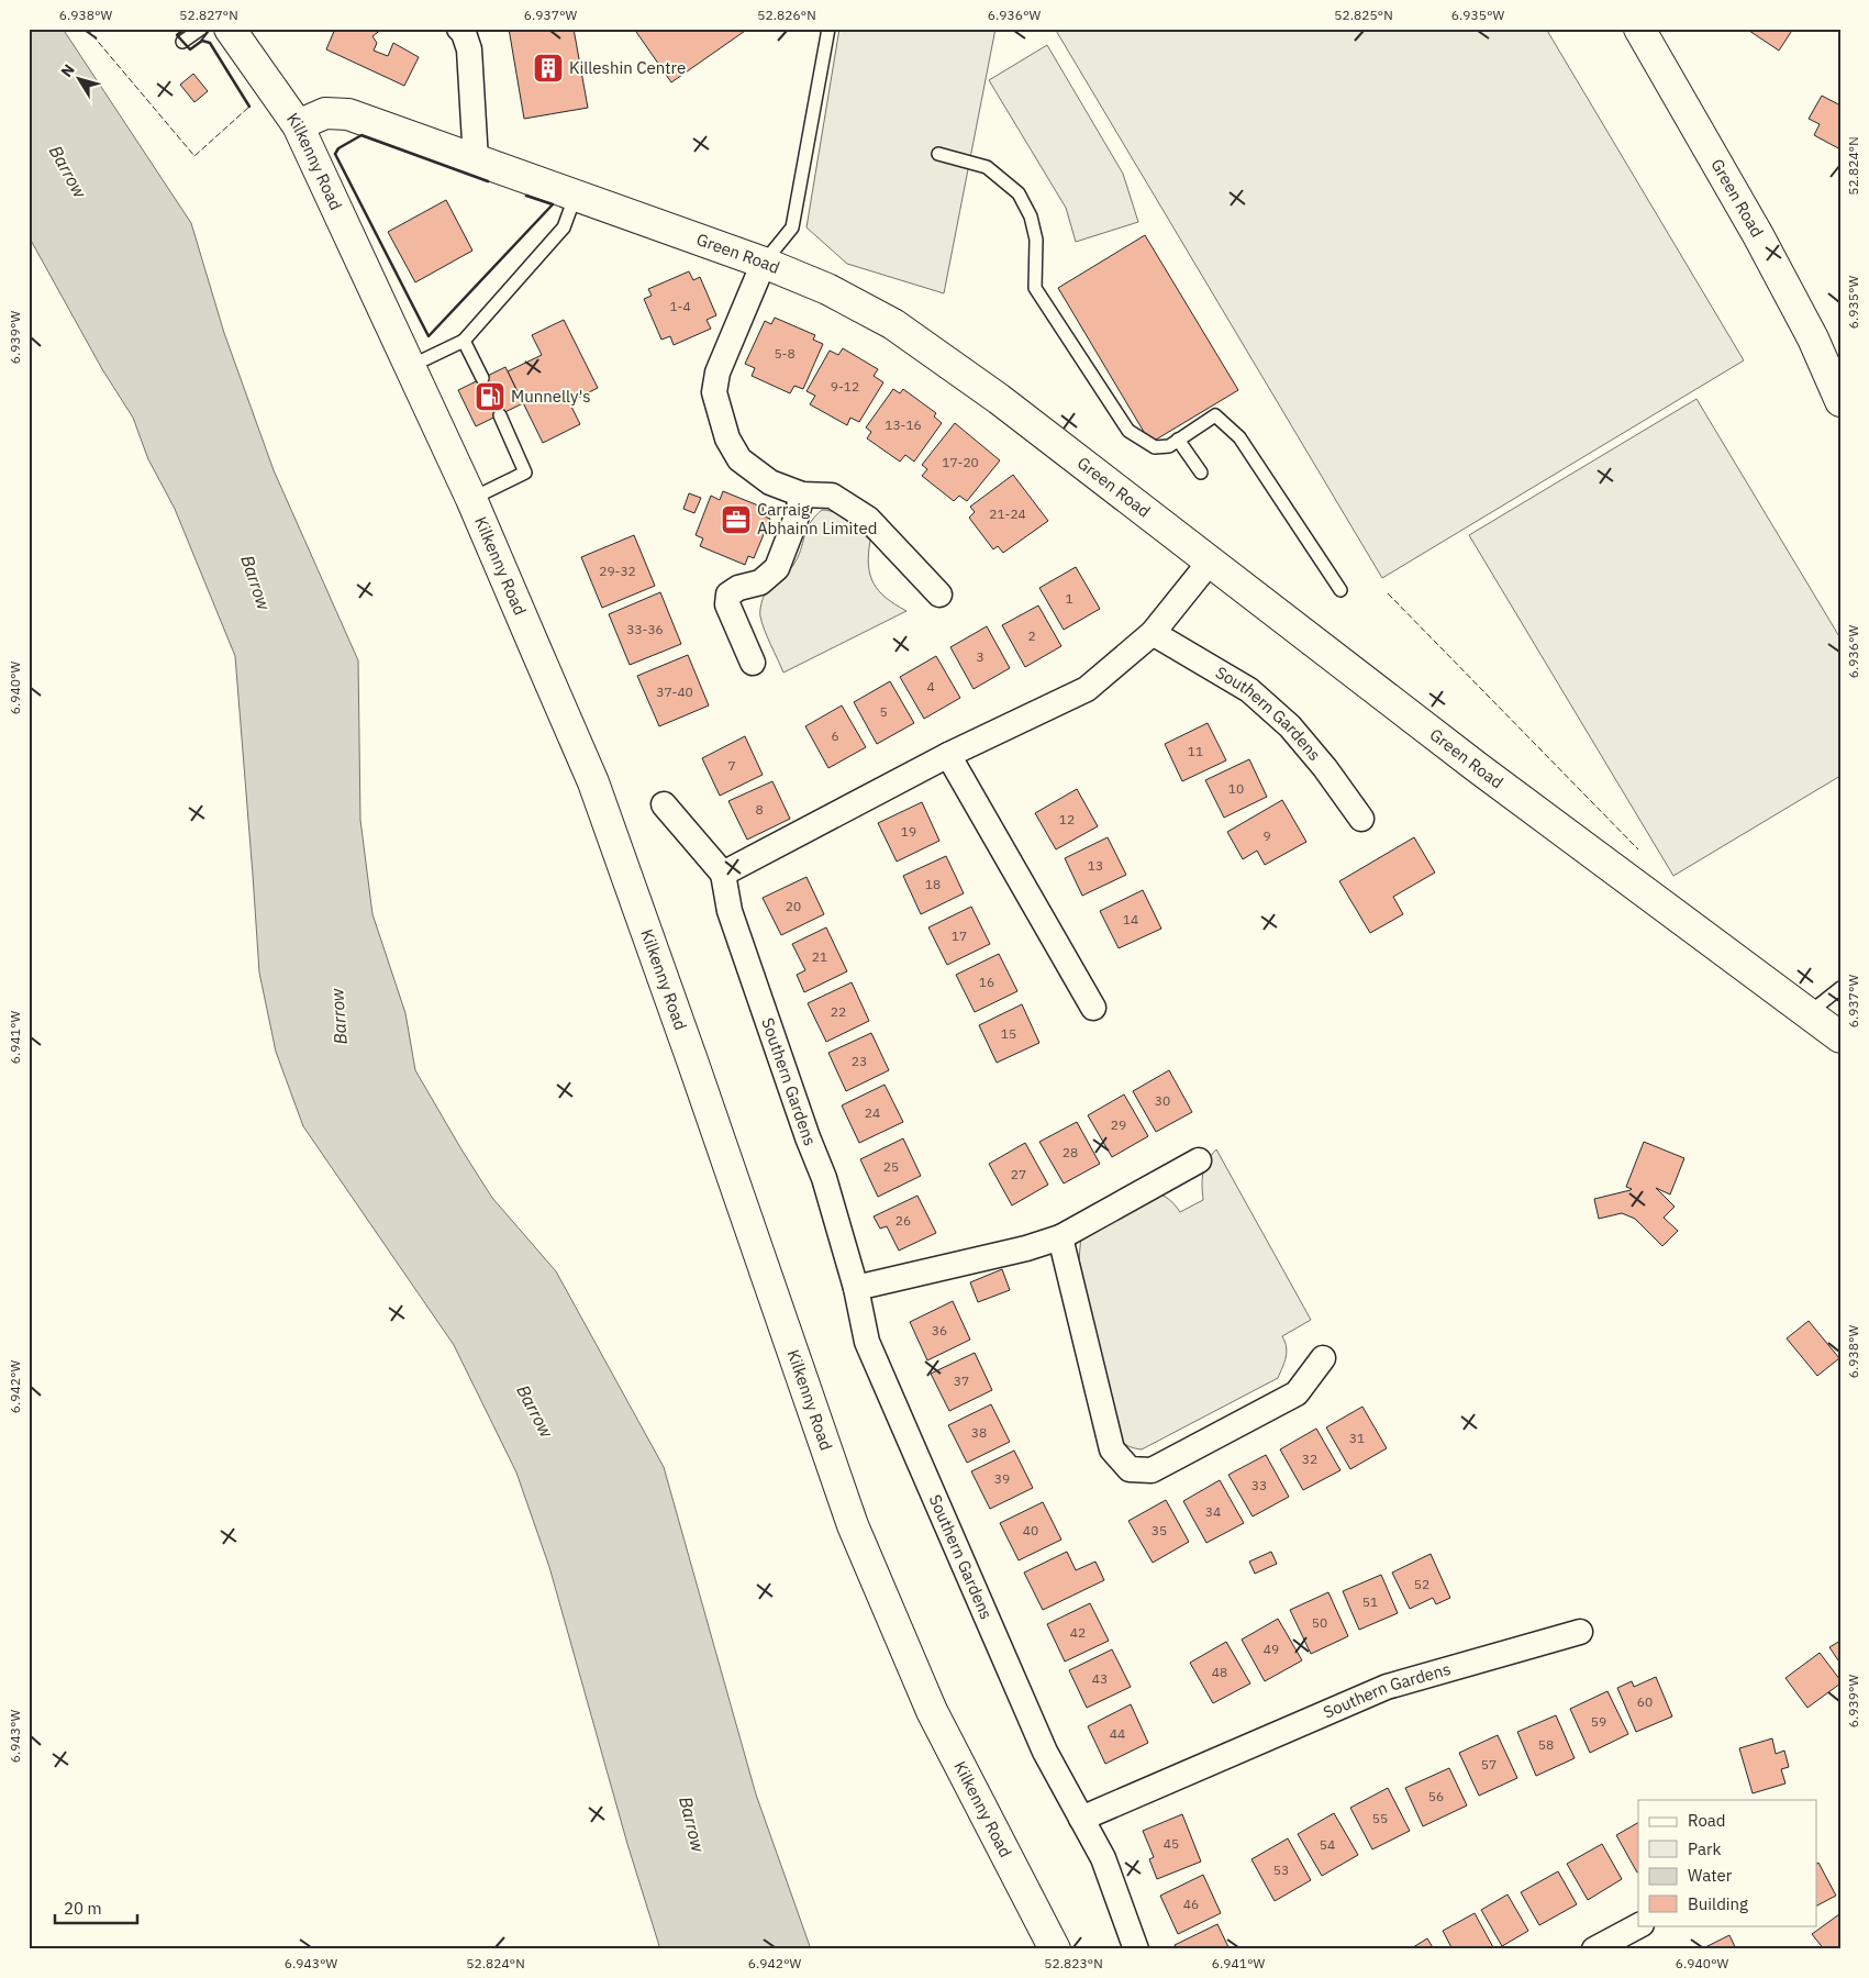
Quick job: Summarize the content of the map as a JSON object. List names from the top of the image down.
{
  "streets": {
    "street": ["Kilkenny Road", "Green Road", "Southern Gardens"]
  },
  "crossings": [
    ["Kilkenny Road", "Green Road"]
  ],
  "water": ["Barrow"],
  "places": {
    "building": ["Killeshin Centre"],
    "fuel station": ["Munnelly's"],
    "office": ["Carraig Abhainn Limited"]
  },
  "house_numbers": [
    "1-4",
    "5-8",
    "9-12",
    "13-16",
    "17-20",
    "21-24",
    "29-32",
    "1",
    "33-36",
    "2",
    "3",
    "4",
    "37-40",
    "5",
    "6",
    "11",
    "7",
    "10",
    "8",
    "12",
    "19",
    "9",
    "13",
    "18",
    "20",
    "14",
    "17",
    "21",
    "16",
    "22",
    "15",
    "23",
    "30",
    "24",
    "29",
    "28",
    "25",
    "27",
    "26",
    "36",
    "37",
    "38",
    "31",
    "32",
    "39",
    "33",
    "34",
    "40",
    "35",
    "52",
    "51",
    "50",
    "42",
    "49",
    "48",
    "43",
    "60",
    "59",
    "44",
    "58",
    "57",
    "56",
    "55",
    "45",
    "54",
    "53",
    "46"
  ],
  "legend": [
    "Road",
    "Park",
    "Water",
    "Building"
  ],
  "scale_bar": "20 m",
  "north": "top left",
  "coordinates": [
    "6.938°W",
    "52.827°N",
    "6.937°W",
    "52.826°N",
    "6.936°W",
    "52.825°N",
    "6.935°W",
    "52.824°N",
    "6.939°W",
    "6.940°W",
    "6.941°W",
    "6.942°W",
    "6.943°W",
    "52.823°N"
  ]
}
